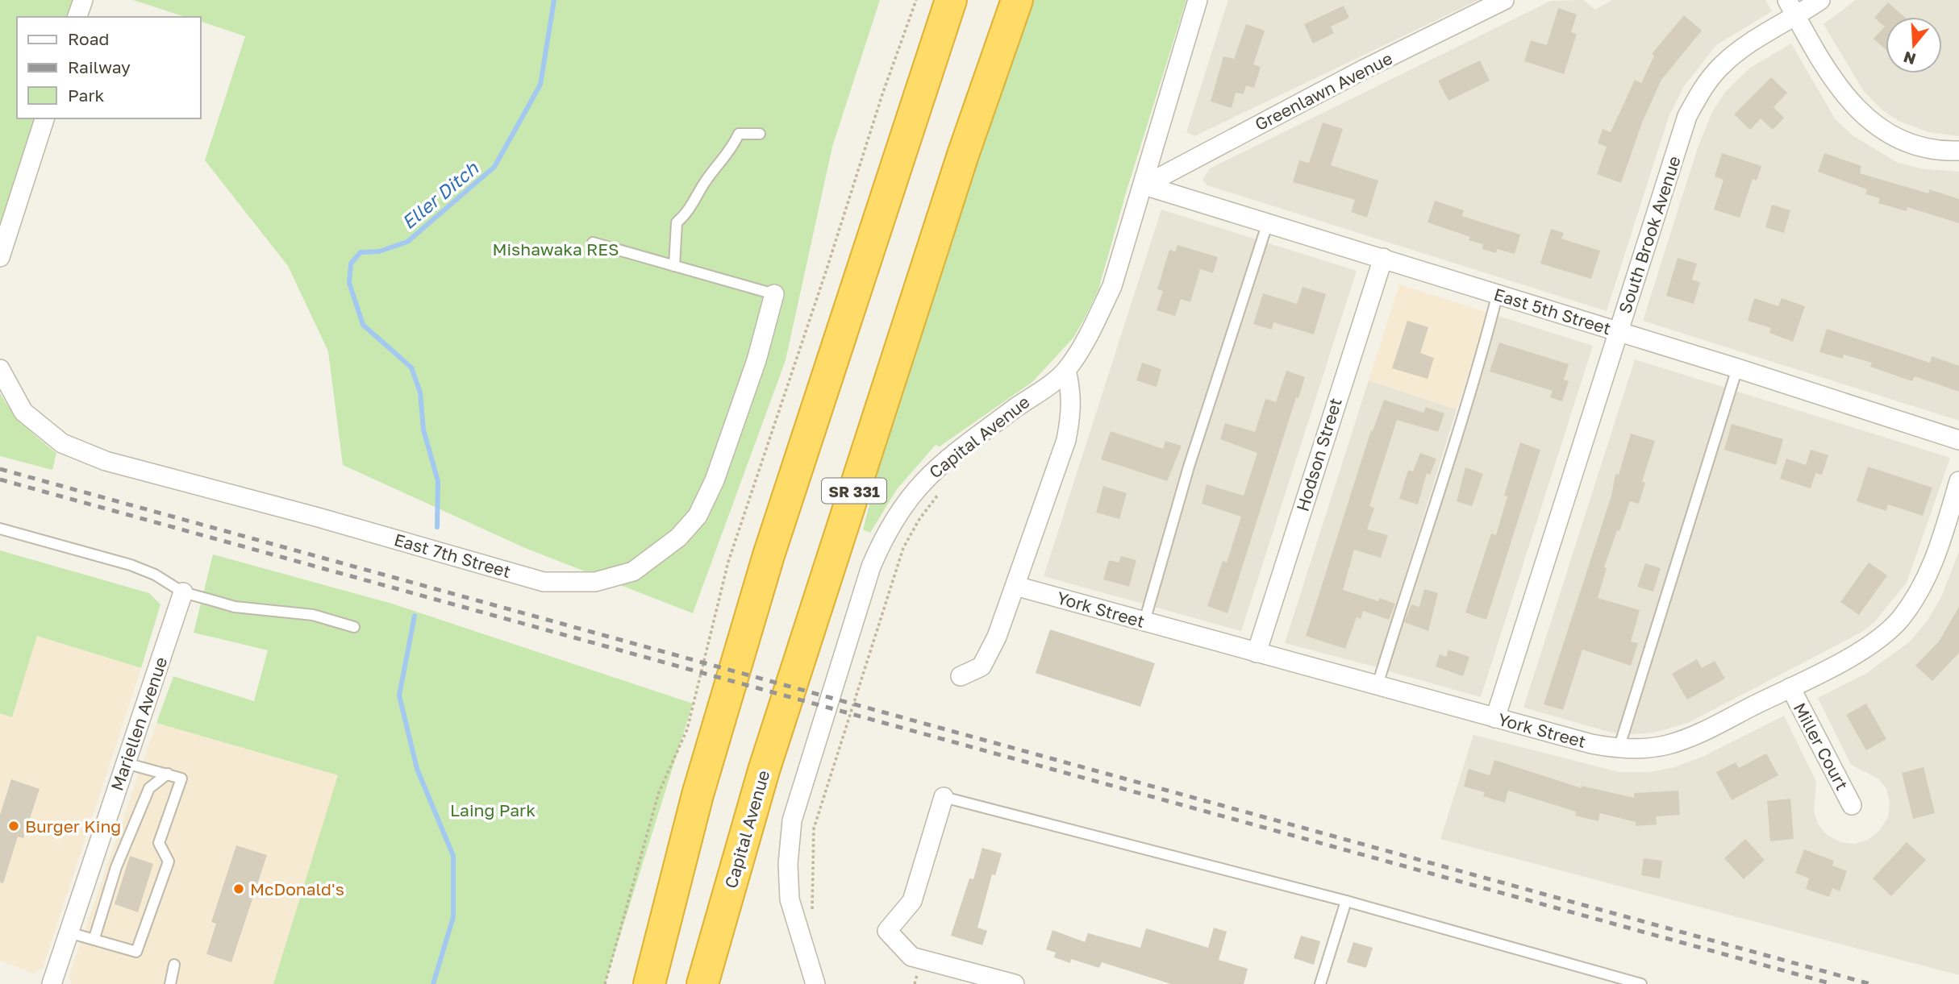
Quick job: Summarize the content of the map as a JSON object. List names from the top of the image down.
{
  "streets": {
    "highway": ["Capital Avenue", "SR 331"],
    "street": [
      "Greenlawn Avenue",
      "South Brook Avenue",
      "East 5th Street",
      "Hodson Street",
      "East 7th Street",
      "York Street",
      "Mariellen Avenue",
      "Miller Court"
    ]
  },
  "crossings": [
    ["Greenlawn Avenue", "East 5th Street"],
    ["Greenlawn Avenue", "Capital Avenue"],
    ["South Brook Avenue", "East 5th Street"],
    ["South Brook Avenue", "York Street"],
    ["East 5th Street", "Capital Avenue"],
    ["East 5th Street", "Hodson Street"],
    ["Hodson Street", "York Street"],
    ["York Street", "Miller Court"]
  ],
  "water": ["Eller Ditch"],
  "parks": ["Mishawaka RES", "Laing Park"],
  "places": ["Burger King", "McDonald's"],
  "legend": ["Road", "Railway", "Park"],
  "north": "bottom"
}
